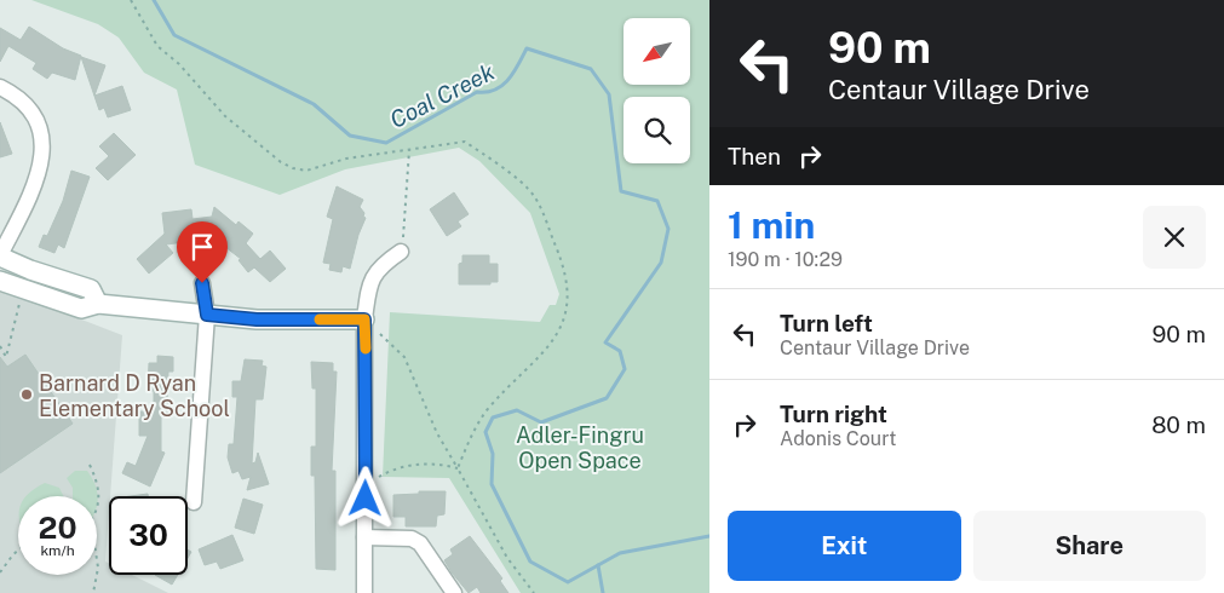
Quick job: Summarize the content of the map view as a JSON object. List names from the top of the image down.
{
  "water": ["Coal Creek"],
  "parks": ["Adler-Fingru Open Space"],
  "places": ["Barnard D Ryan Elementary School"],
  "north": "bottom left",
  "page": {
    "turn": ["90 m", "Centaur Village Drive"],
    "then": "Then",
    "heading": ["1 min", "190 m · 10:29"],
    "list": [
      {
        "name": "Turn left",
        "note": "Centaur Village Drive",
        "value": "90 m"
      },
      {
        "name": "Turn right",
        "note": "Adonis Court",
        "value": "80 m"
      }
    ],
    "speed": "20 km/h",
    "limit": "30",
    "buttons": ["Exit", "Share"]
  }
}
